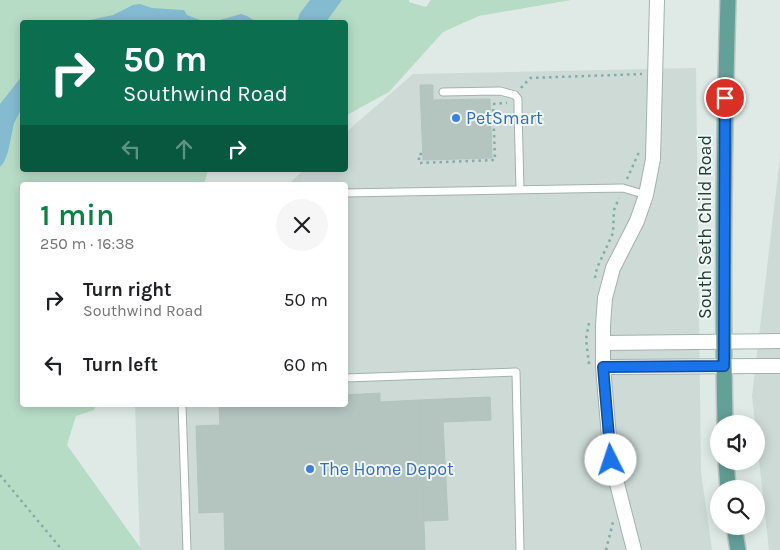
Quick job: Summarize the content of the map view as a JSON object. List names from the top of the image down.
{
  "streets": {
    "main road": ["South Seth Child Road"]
  },
  "places": ["PetSmart", "The Home Depot"],
  "page": {
    "turn": ["50 m", "Southwind Road"],
    "heading": ["1 min", "250 m · 16:38"],
    "list": [
      {
        "name": "Turn right",
        "note": "Southwind Road",
        "value": "50 m"
      },
      {
        "name": "Turn left",
        "value": "60 m"
      }
    ]
  }
}
